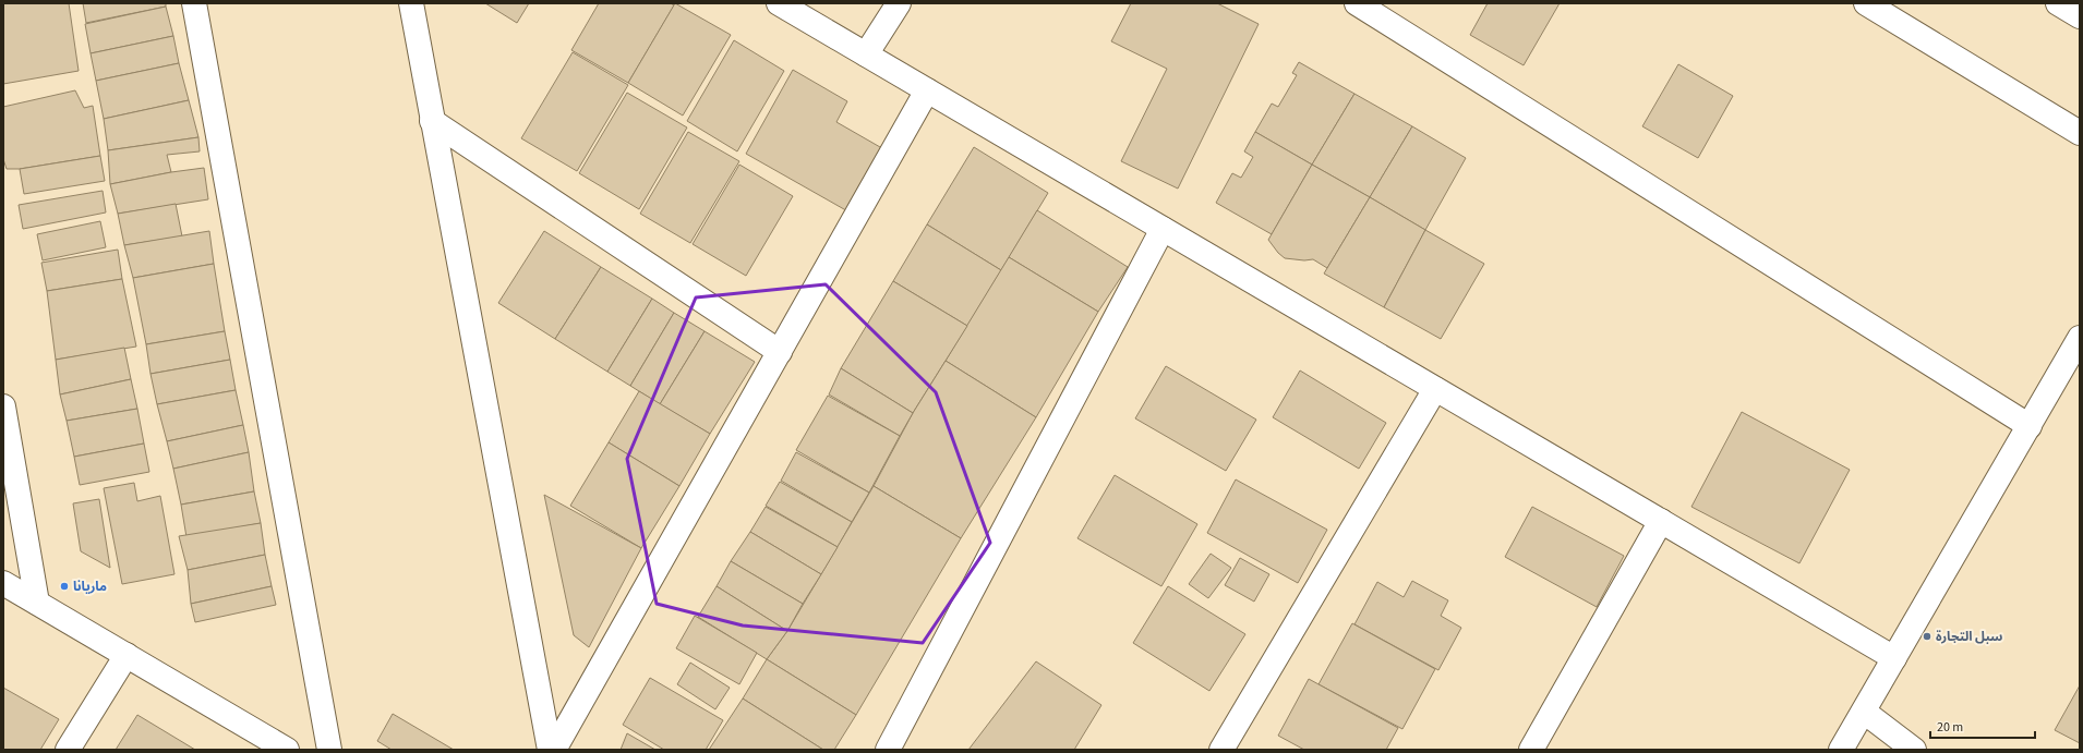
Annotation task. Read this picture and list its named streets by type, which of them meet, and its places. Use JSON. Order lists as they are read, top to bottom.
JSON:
{
  "places": ["ماريانا", "سبل التجارة"],
  "scale_bar": "20 m"
}
